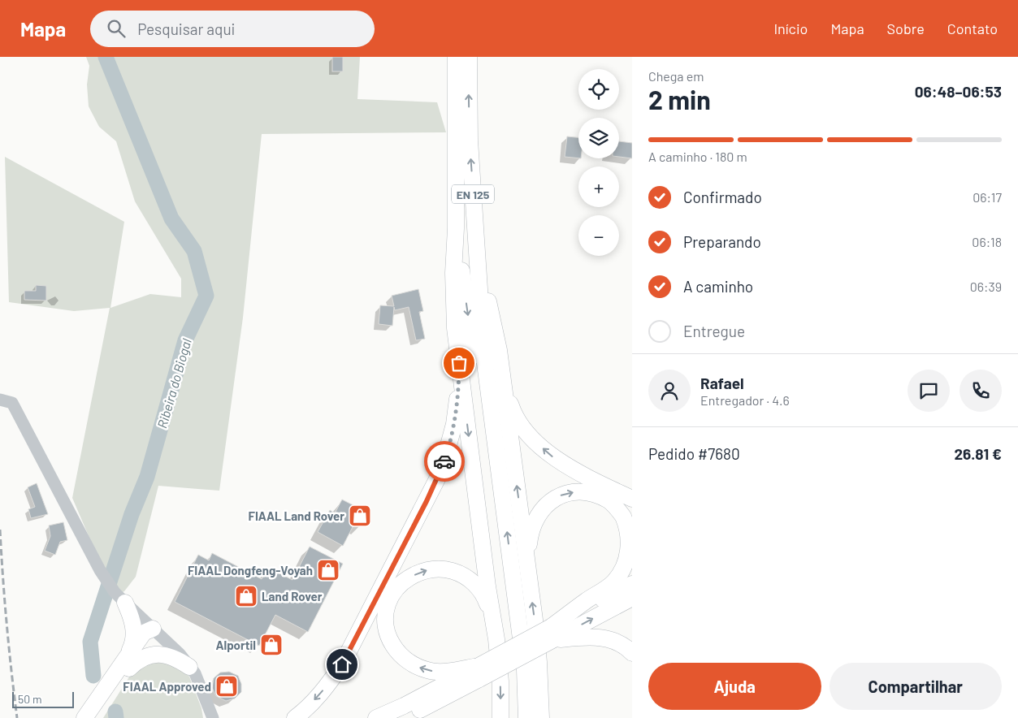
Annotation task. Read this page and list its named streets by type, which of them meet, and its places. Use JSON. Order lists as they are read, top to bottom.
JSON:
{
  "streets": {
    "main road": ["EN 125"]
  },
  "water": ["Ribeira do Biogal"],
  "places": {
    "shop": [
      "FIAAL Land Rover",
      "FIAAL Dongfeng-Voyah",
      "Land Rover",
      "Alportil",
      "FIAAL Approved"
    ]
  },
  "scale_bar": "50 m",
  "page": {
    "header": "Mapa",
    "search": "Pesquisar aqui",
    "nav": [
      "Início",
      "Mapa",
      "Sobre",
      "Contato"
    ],
    "heading": ["2 min", "Chega em", "06:48–06:53"],
    "panel": [
      "Rafael",
      "Entregador · 4.6",
      "Pedido #7680",
      "26.81 €"
    ],
    "map_buttons": ["+", "−"],
    "bar": "A caminho · 180 m",
    "list": [
      ["Confirmado", "06:17"],
      ["Preparando", "06:18"],
      ["A caminho", "06:39"],
      "Entregue"
    ],
    "buttons": ["Ajuda", "Compartilhar"],
    "scale": "50 m"
  }
}
